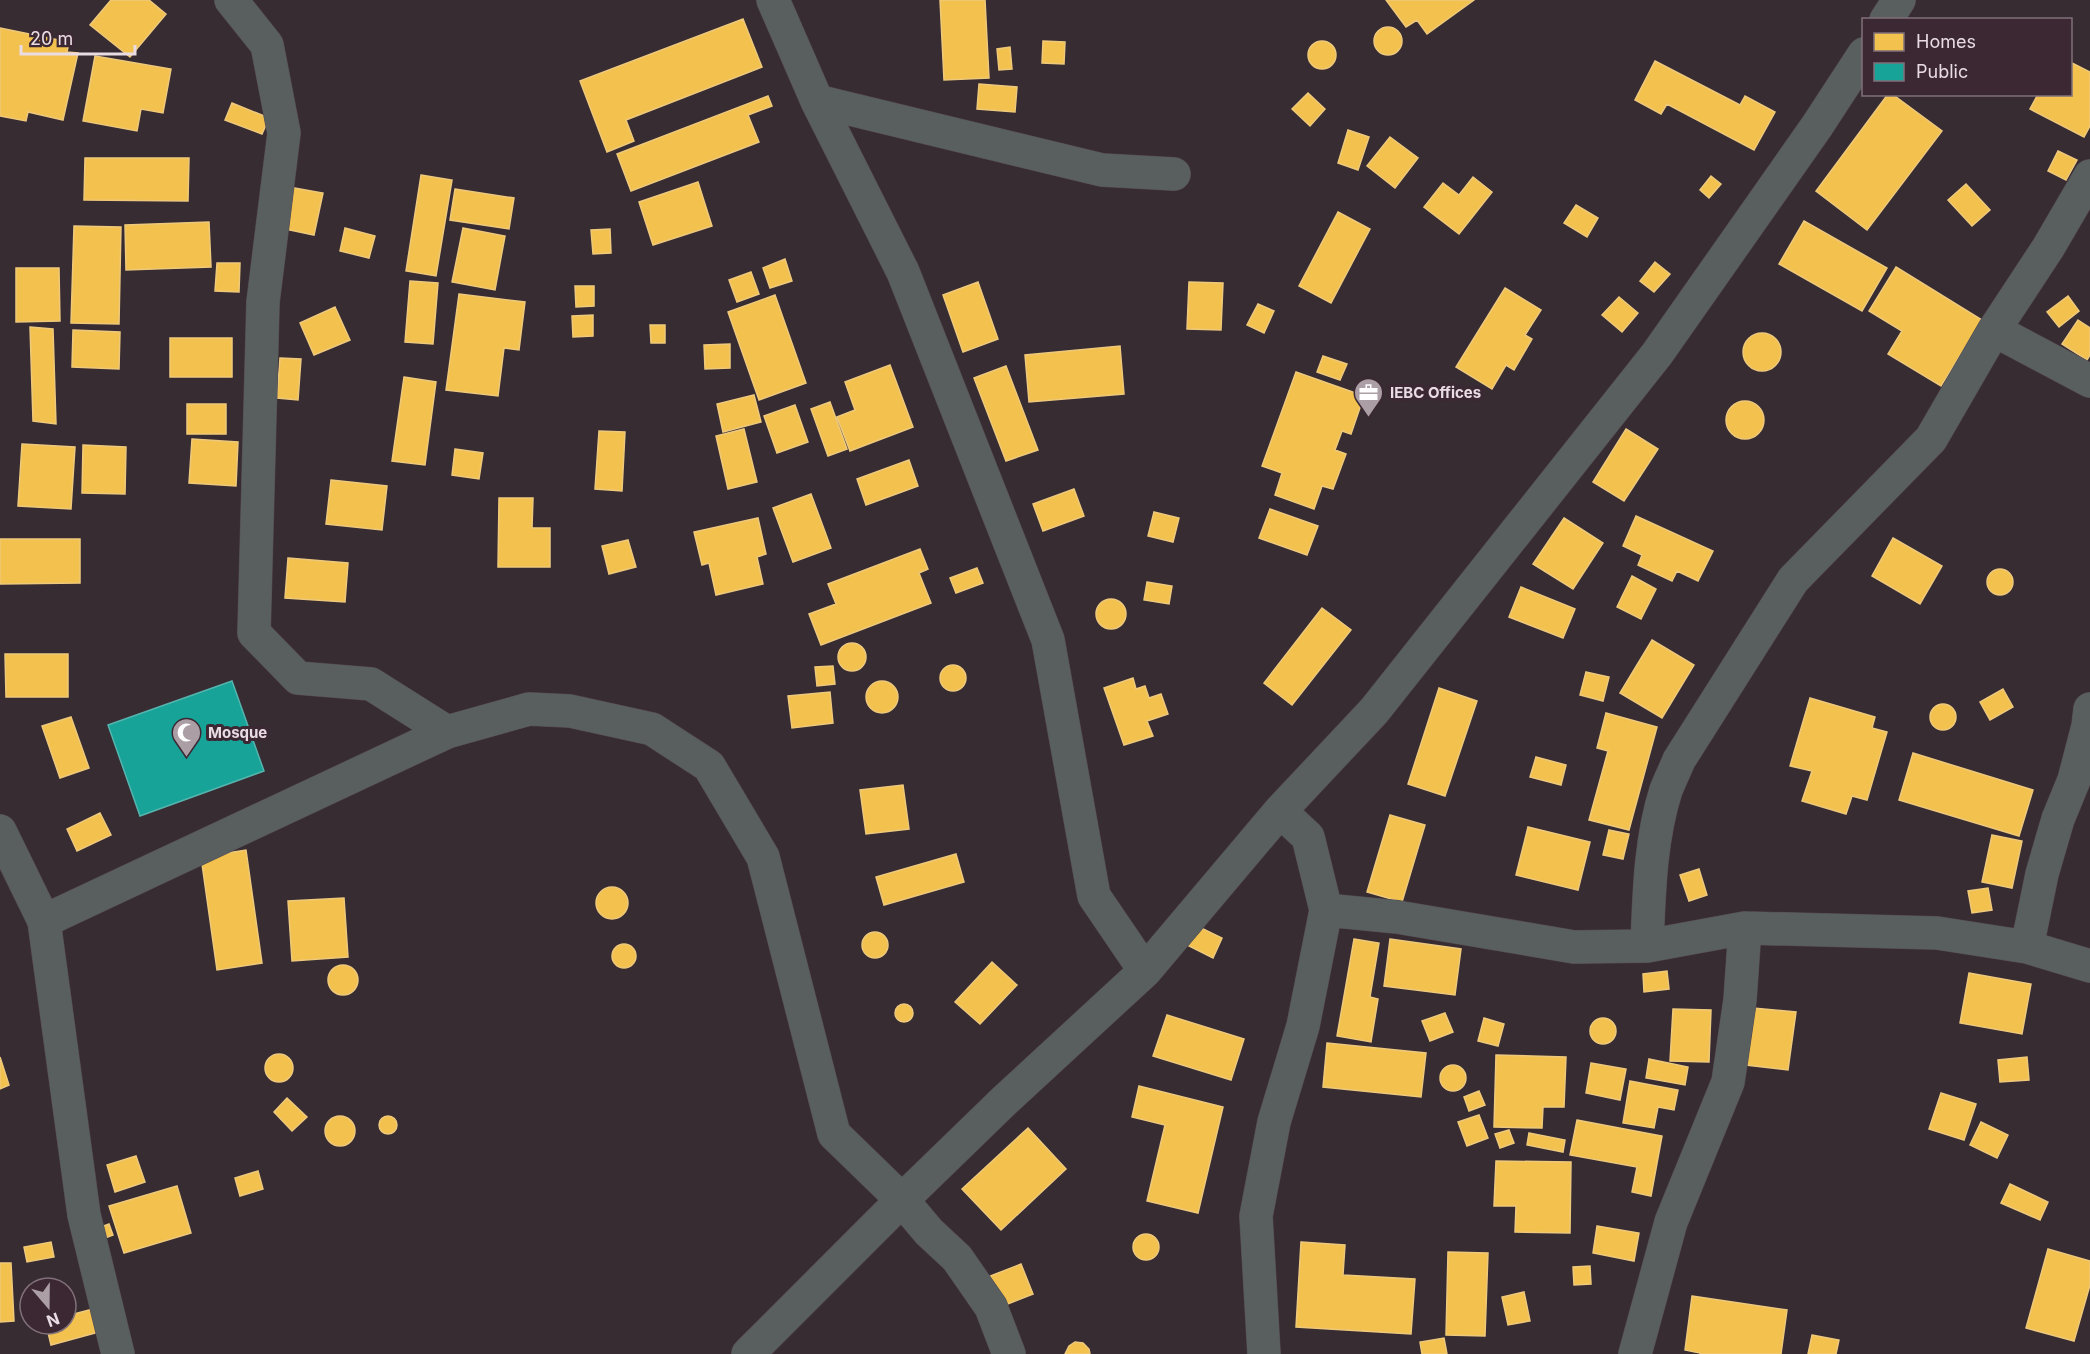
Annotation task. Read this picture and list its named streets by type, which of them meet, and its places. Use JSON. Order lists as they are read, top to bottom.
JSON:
{
  "places": {
    "office": ["IEBC Offices"],
    "mosque": ["Mosque"]
  },
  "legend": ["Homes", "Public"],
  "scale_bar": "20 m",
  "north": "bottom"
}
